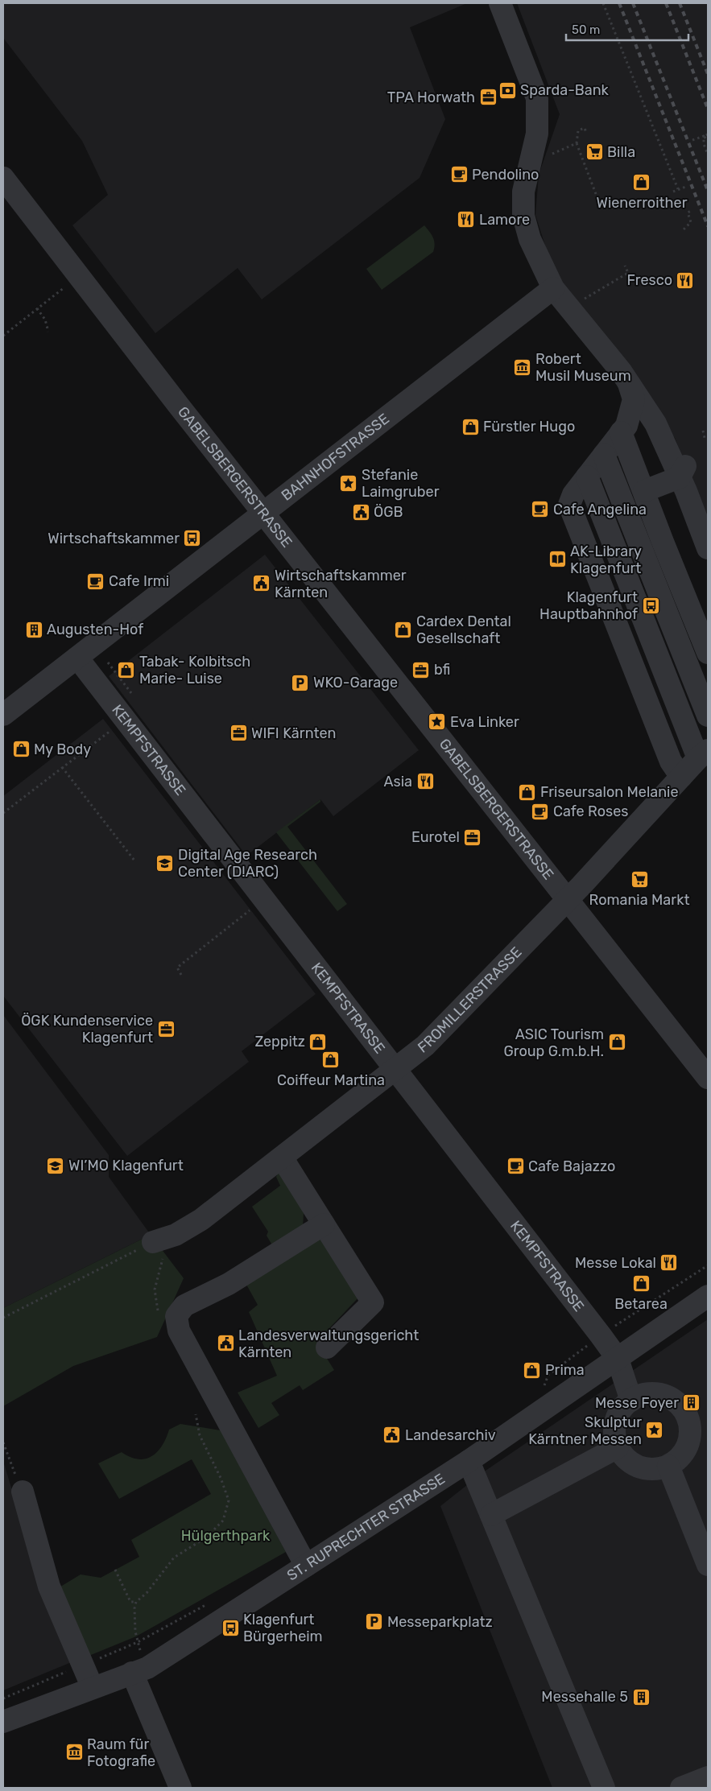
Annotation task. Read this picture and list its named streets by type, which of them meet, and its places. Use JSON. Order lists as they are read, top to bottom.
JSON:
{
  "streets": {
    "street": [
      "BAHNHOFSTRASSE",
      "GABELSBERGERSTRASSE",
      "KEMPFSTRASSE",
      "FROMILLERSTRASSE",
      "ST. RUPRECHTER STRASSE"
    ]
  },
  "crossings": [
    ["BAHNHOFSTRASSE", "GABELSBERGERSTRASSE"],
    ["BAHNHOFSTRASSE", "KEMPFSTRASSE"],
    ["GABELSBERGERSTRASSE", "FROMILLERSTRASSE"],
    ["KEMPFSTRASSE", "FROMILLERSTRASSE"],
    ["KEMPFSTRASSE", "ST. RUPRECHTER STRASSE"]
  ],
  "parks": ["Hülgerthpark"],
  "places": {
    "bank": ["Sparda-Bank"],
    "office": [
      "TPA Horwath",
      "bfi",
      "WIFI Kärnten",
      "Eurotel",
      "ÖGK Kundenservice Klagenfurt"
    ],
    "supermarket": ["Billa", "Romania Markt"],
    "cafe": [
      "Pendolino",
      "Cafe Angelina",
      "Cafe Irmi",
      "Cafe Roses",
      "Cafe Bajazzo"
    ],
    "shop": [
      "Wienerroither",
      "Fürstler Hugo",
      "Cardex Dental Gesellschaft",
      "Tabak- Kolbitsch Marie- Luise",
      "My Body",
      "Friseursalon Melanie",
      "Zeppitz",
      "ASIC Tourism Group G.m.b.H.",
      "Coiffeur Martina",
      "Betarea",
      "Prima"
    ],
    "restaurant": [
      "Lamore",
      "Fresco",
      "Asia",
      "Messe Lokal"
    ],
    "museum": ["Robert Musil Museum", "Raum für Fotografie"],
    "place": ["Stefanie Laimgruber", "Eva Linker", "Skulptur Kärntner Messen"],
    "public building": [
      "ÖGB",
      "Wirtschaftskammer Kärnten",
      "Landesverwaltungsgericht Kärnten",
      "Landesarchiv"
    ],
    "bus stop": ["Wirtschaftskammer", "Klagenfurt Hauptbahnhof", "Klagenfurt Bürgerheim"],
    "library": ["AK-Library Klagenfurt"],
    "building": ["Augusten-Hof", "Messe Foyer", "Messehalle 5"],
    "parking": ["WKO-Garage", "Messeparkplatz"],
    "school or university": ["Digital Age Research Center (D!ARC)", "WI’MO Klagenfurt"]
  },
  "scale_bar": "50 m"
}
